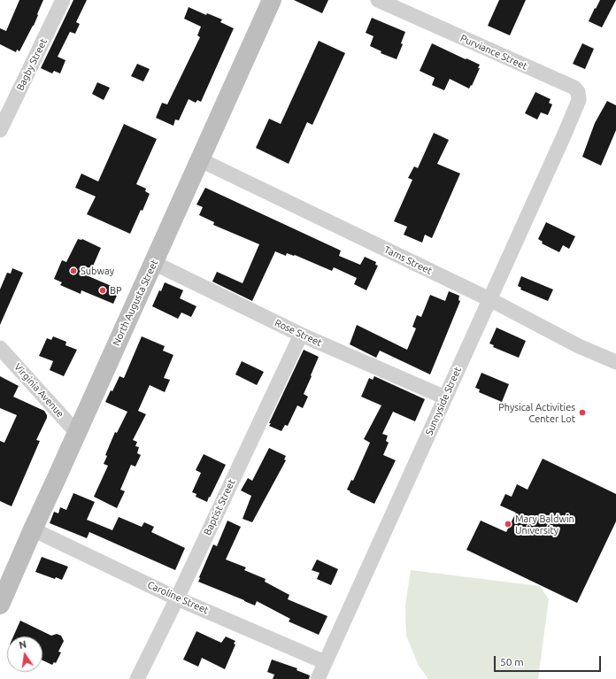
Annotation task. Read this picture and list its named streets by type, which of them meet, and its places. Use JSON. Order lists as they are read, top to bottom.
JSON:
{
  "streets": {
    "main road": ["North Augusta Street"],
    "street": [
      "Purviance Street",
      "Bagby Street",
      "Tams Street",
      "Rose Street",
      "Virginia Avenue",
      "Sunnyside Street",
      "Baptist Street",
      "Caroline Street"
    ]
  },
  "crossings": [
    ["Purviance Street", "Sunnyside Street"],
    ["Tams Street", "North Augusta Street"],
    ["Tams Street", "Sunnyside Street"],
    ["North Augusta Street", "Rose Street"],
    ["North Augusta Street", "Virginia Avenue"],
    ["North Augusta Street", "Caroline Street"],
    ["Rose Street", "Sunnyside Street"],
    ["Rose Street", "Baptist Street"],
    ["Sunnyside Street", "Caroline Street"],
    ["Baptist Street", "Caroline Street"]
  ],
  "places": [
    "Subway",
    "BP",
    "Physical Activities Center Lot",
    "Mary Baldwin University"
  ],
  "scale_bar": "50 m",
  "north": "top"
}
